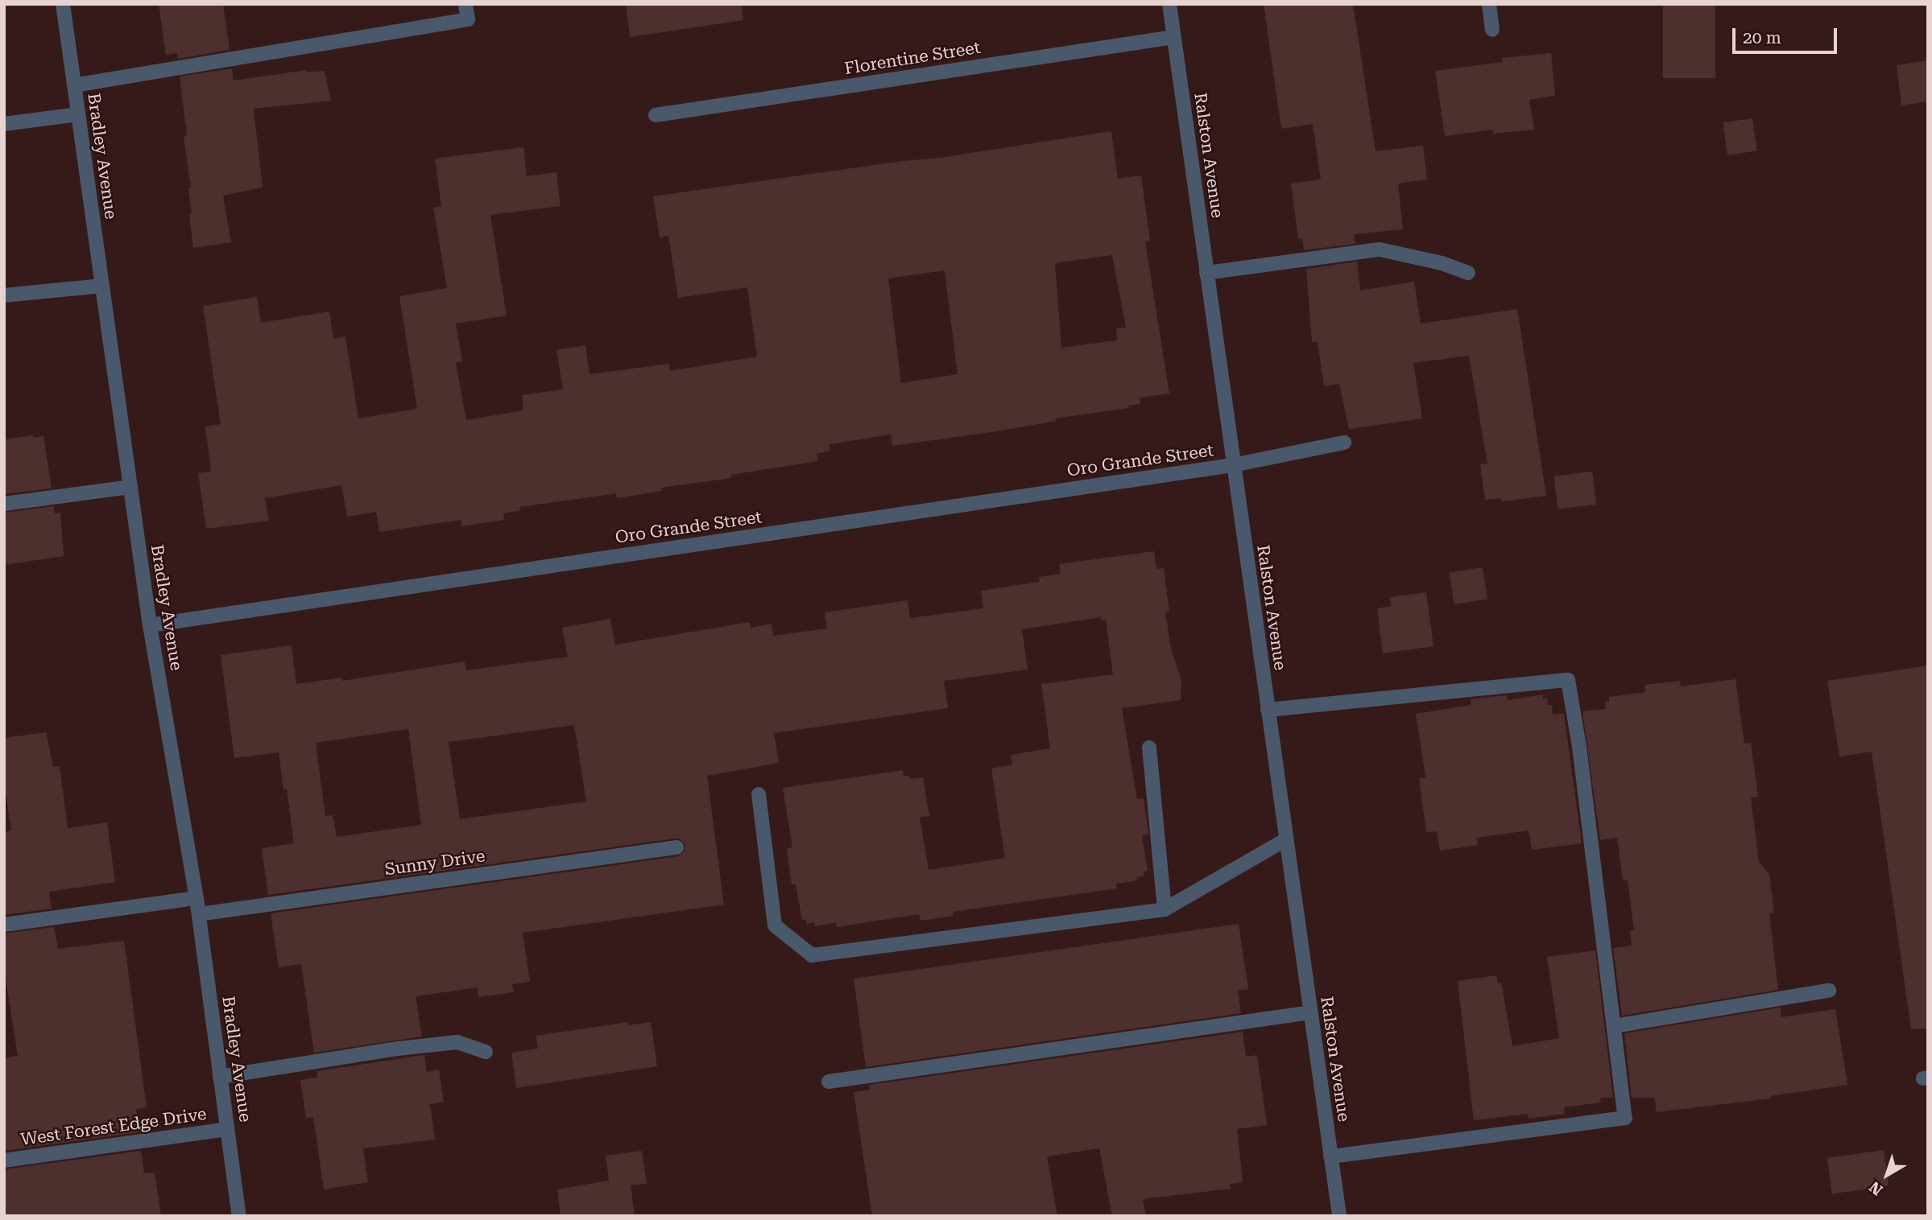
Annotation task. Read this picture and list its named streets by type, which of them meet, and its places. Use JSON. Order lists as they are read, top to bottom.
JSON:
{
  "streets": {
    "street": [
      "Florentine Street",
      "Ralston Avenue",
      "Bradley Avenue",
      "Oro Grande Street",
      "Sunny Drive",
      "West Forest Edge Drive"
    ]
  },
  "crossings": [
    ["Florentine Street", "Ralston Avenue"],
    ["Ralston Avenue", "Oro Grande Street"],
    ["Bradley Avenue", "Oro Grande Street"],
    ["Bradley Avenue", "Sunny Drive"],
    ["Bradley Avenue", "West Forest Edge Drive"]
  ],
  "scale_bar": "20 m",
  "north": "bottom left"
}
